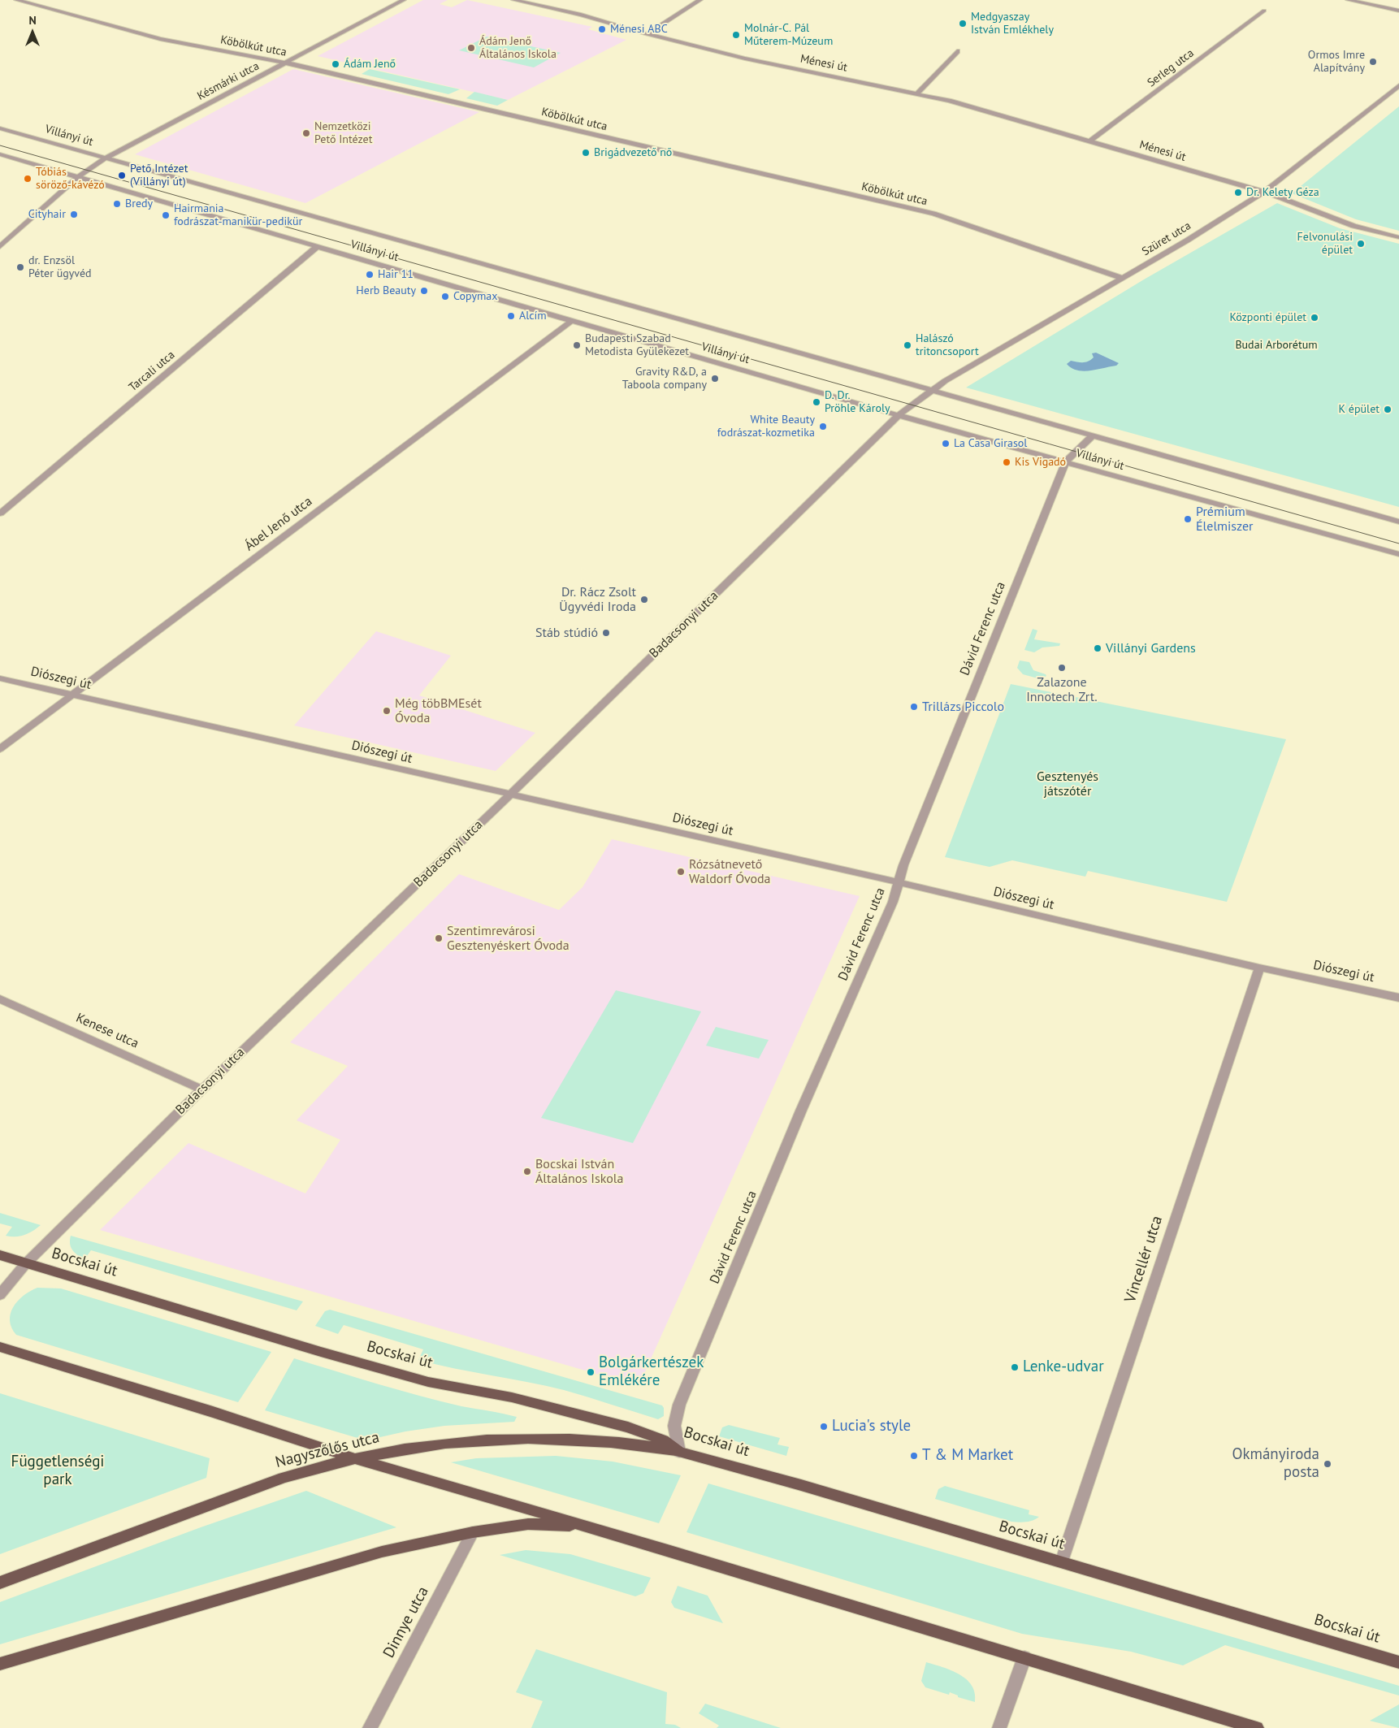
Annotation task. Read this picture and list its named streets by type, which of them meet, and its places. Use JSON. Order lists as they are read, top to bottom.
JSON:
{
  "streets": {
    "main road": ["Bocskai út", "Nagyszőlős utca"],
    "street": [
      "Köbölkút utca",
      "Ménesi út",
      "Serleg utca",
      "Késmárki utca",
      "Villányi út",
      "Szüret utca",
      "Tarcali utca",
      "Ábel Jenő utca",
      "Badacsonyi utca",
      "Dávid Ferenc utca",
      "Diószegi út",
      "Kenese utca",
      "Vincellér utca",
      "Dinnye utca"
    ]
  },
  "crossings": [
    ["Köbölkút utca", "Késmárki utca"],
    ["Köbölkút utca", "Szüret utca"],
    ["Ménesi út", "Serleg utca"],
    ["Ménesi út", "Szüret utca"],
    ["Késmárki utca", "Villányi út"],
    ["Villányi út", "Szüret utca"],
    ["Villányi út", "Tarcali utca"],
    ["Villányi út", "Ábel Jenő utca"],
    ["Villányi út", "Badacsonyi utca"],
    ["Villányi út", "Dávid Ferenc utca"],
    ["Szüret utca", "Badacsonyi utca"],
    ["Ábel Jenő utca", "Diószegi út"],
    ["Badacsonyi utca", "Diószegi út"],
    ["Badacsonyi utca", "Kenese utca"],
    ["Badacsonyi utca", "Bocskai út"],
    ["Dávid Ferenc utca", "Diószegi út"],
    ["Dávid Ferenc utca", "Bocskai út"],
    ["Dávid Ferenc utca", "Nagyszőlős utca"],
    ["Diószegi út", "Vincellér utca"],
    ["Vincellér utca", "Bocskai út"],
    ["Bocskai út", "Nagyszőlős utca"]
  ],
  "parks": ["Budai Arborétum", "Gesztenyés játszótér", "Függetlenségi park"],
  "places": [
    "Medgyaszay István Emlékhely",
    "Ménesi ABC",
    "Molnár-C. Pál Műterem-Múzeum",
    "Ádám Jenő Általános Iskola",
    "Ormos Imre Alapítvány",
    "Ádám Jenő",
    "Nemzetközi Pető Intézet",
    "Brigádvezető nő",
    "Pető Intézet (Villányi út)",
    "Tóbiás söröző-kávézó",
    "Dr. Kelety Géza",
    "Bredy",
    "Cityhair",
    "Hairmania fodrászat-manikür-pedikür",
    "Felvonulási épület",
    "dr. Enzsöl Péter ügyvéd",
    "Hair 11",
    "Herb Beauty",
    "Copymax",
    "Alcím",
    "Központi épület",
    "Budapesti Szabad Metodista Gyülekezet",
    "Halászó tritoncsoport",
    "Gravity R&D, a Taboola company",
    "D. Dr. Pröhle Károly",
    "K épület",
    "White Beauty fodrászat-kozmetika",
    "La Casa Girasol",
    "Kis Vigadó",
    "Prémium Élelmiszer",
    "Dr. Rácz Zsolt Ügyvédi Iroda",
    "Stáb stúdió",
    "Villányi Gardens",
    "Zalazone Innotech Zrt.",
    "Trillázs Piccolo",
    "Még töbBMEsét Óvoda",
    "Rózsátnevető Waldorf Óvoda",
    "Szentimrevárosi Gesztenyéskert Óvoda",
    "Bocskai István Általános Iskola",
    "Lenke-udvar",
    "Bolgárkertészek Emlékére",
    "Lucia's style",
    "T & M Market",
    "Okmányiroda posta"
  ],
  "north": "top"
}
